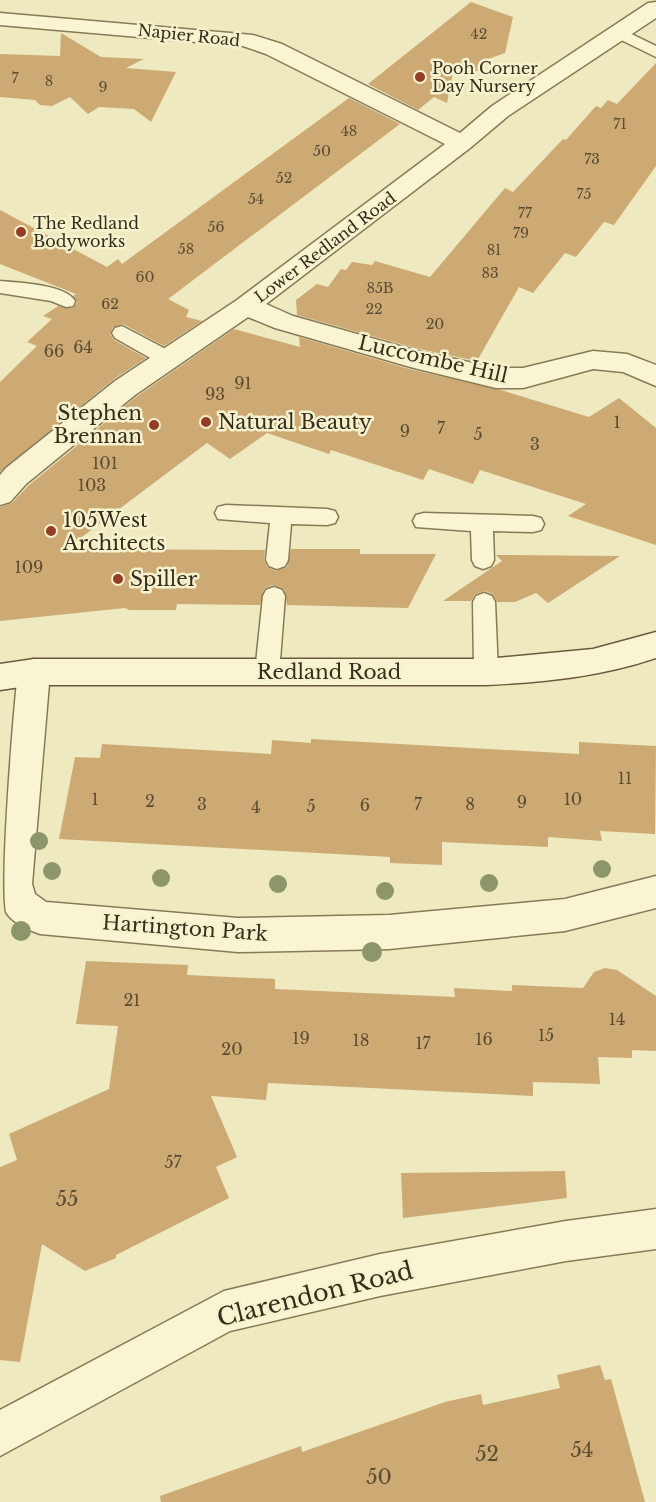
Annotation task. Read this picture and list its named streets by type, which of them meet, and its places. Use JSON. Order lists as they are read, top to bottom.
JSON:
{
  "streets": {
    "street": [
      "Napier Road",
      "Lower Redland Road",
      "Luccombe Hill",
      "Redland Road",
      "Hartington Park",
      "Clarendon Road"
    ]
  },
  "crossings": [
    ["Napier Road", "Lower Redland Road"],
    ["Lower Redland Road", "Luccombe Hill"],
    ["Redland Road", "Hartington Park"]
  ],
  "places": [
    "Pooh Corner Day Nursery",
    "The Redland Bodyworks",
    "Natural Beauty",
    "Stephen Brennan",
    "105West Architects",
    "Spiller"
  ],
  "house_numbers": [
    "42",
    "7",
    "8",
    "9",
    "71",
    "48",
    "50",
    "73",
    "52",
    "75",
    "54",
    "77",
    "56",
    "79",
    "58",
    "81",
    "83",
    "60",
    "85B",
    "62",
    "22",
    "20",
    "64",
    "66",
    "91",
    "93",
    "1",
    "7",
    "9",
    "5",
    "3",
    "101",
    "103",
    "109",
    "11",
    "1",
    "10",
    "2",
    "9",
    "3",
    "7",
    "8",
    "6",
    "5",
    "4",
    "21",
    "14",
    "15",
    "19",
    "16",
    "18",
    "17",
    "20",
    "57",
    "55",
    "54",
    "52",
    "50"
  ]
}
